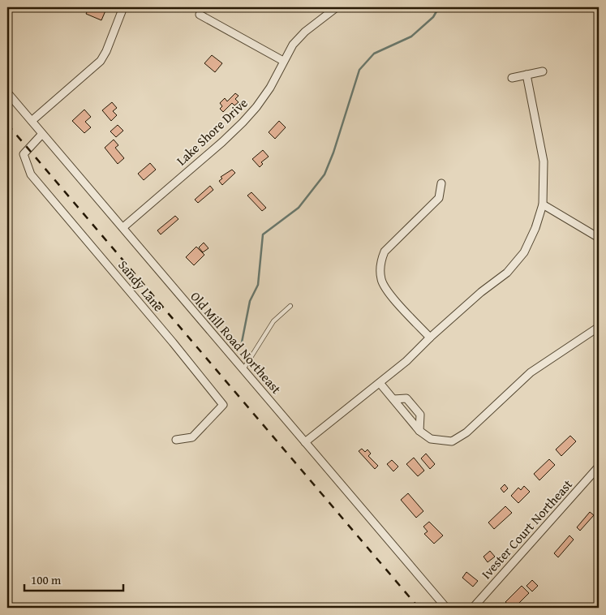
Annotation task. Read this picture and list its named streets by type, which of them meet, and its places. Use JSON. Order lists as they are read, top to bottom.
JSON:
{
  "streets": {
    "street": [
      "Lake Shore Drive",
      "Sandy Lane",
      "Old Mill Road Northeast",
      "Ivester Court Northeast"
    ]
  },
  "crossings": [
    ["Lake Shore Drive", "Old Mill Road Northeast"],
    ["Sandy Lane", "Old Mill Road Northeast"]
  ],
  "scale_bar": "100 m"
}
